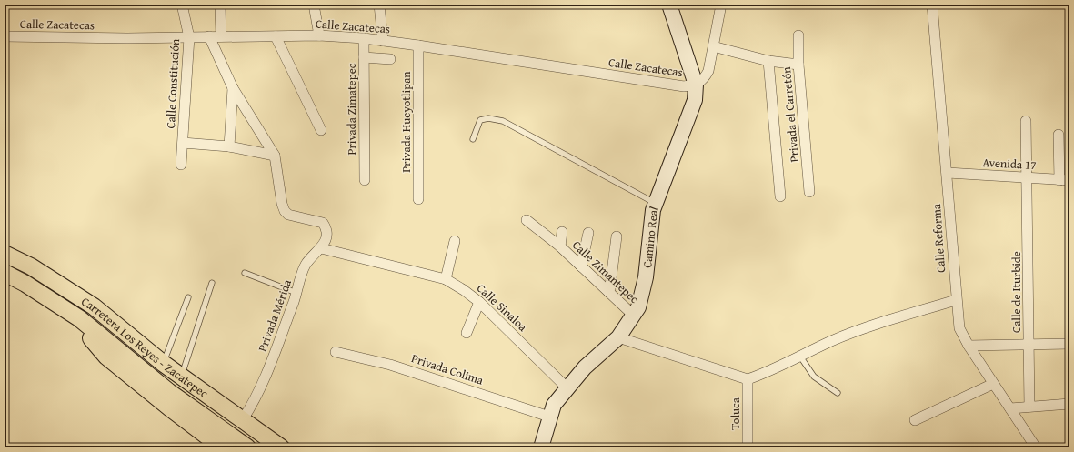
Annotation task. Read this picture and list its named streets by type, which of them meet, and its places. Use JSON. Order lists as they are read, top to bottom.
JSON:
{
  "streets": {
    "main road": ["Camino Real", "Carretera Los Reyes - Zacatepec"],
    "street": [
      "Calle Zacatecas",
      "Calle Constitución",
      "Privada Zimatepec",
      "Privada el Carretón",
      "Privada Hueyotlipan",
      "Avenida 17",
      "Calle Reforma",
      "Calle Zimantepec",
      "Calle de Iturbide",
      "Calle Sinaloa",
      "Privada Mérida",
      "Privada Colima",
      "Toluca"
    ]
  },
  "crossings": [
    ["Calle Zacatecas", "Calle Constitución"],
    ["Calle Zacatecas", "Privada Zimatepec"],
    ["Calle Zacatecas", "Privada Hueyotlipan"],
    ["Calle Zacatecas", "Camino Real"],
    ["Avenida 17", "Calle Reforma"],
    ["Avenida 17", "Calle de Iturbide"],
    ["Camino Real", "Calle Zimantepec"],
    ["Camino Real", "Calle Sinaloa"],
    ["Camino Real", "Privada Colima"],
    ["Calle Sinaloa", "Privada Mérida"],
    ["Privada Mérida", "Carretera Los Reyes - Zacatepec"]
  ]
}
